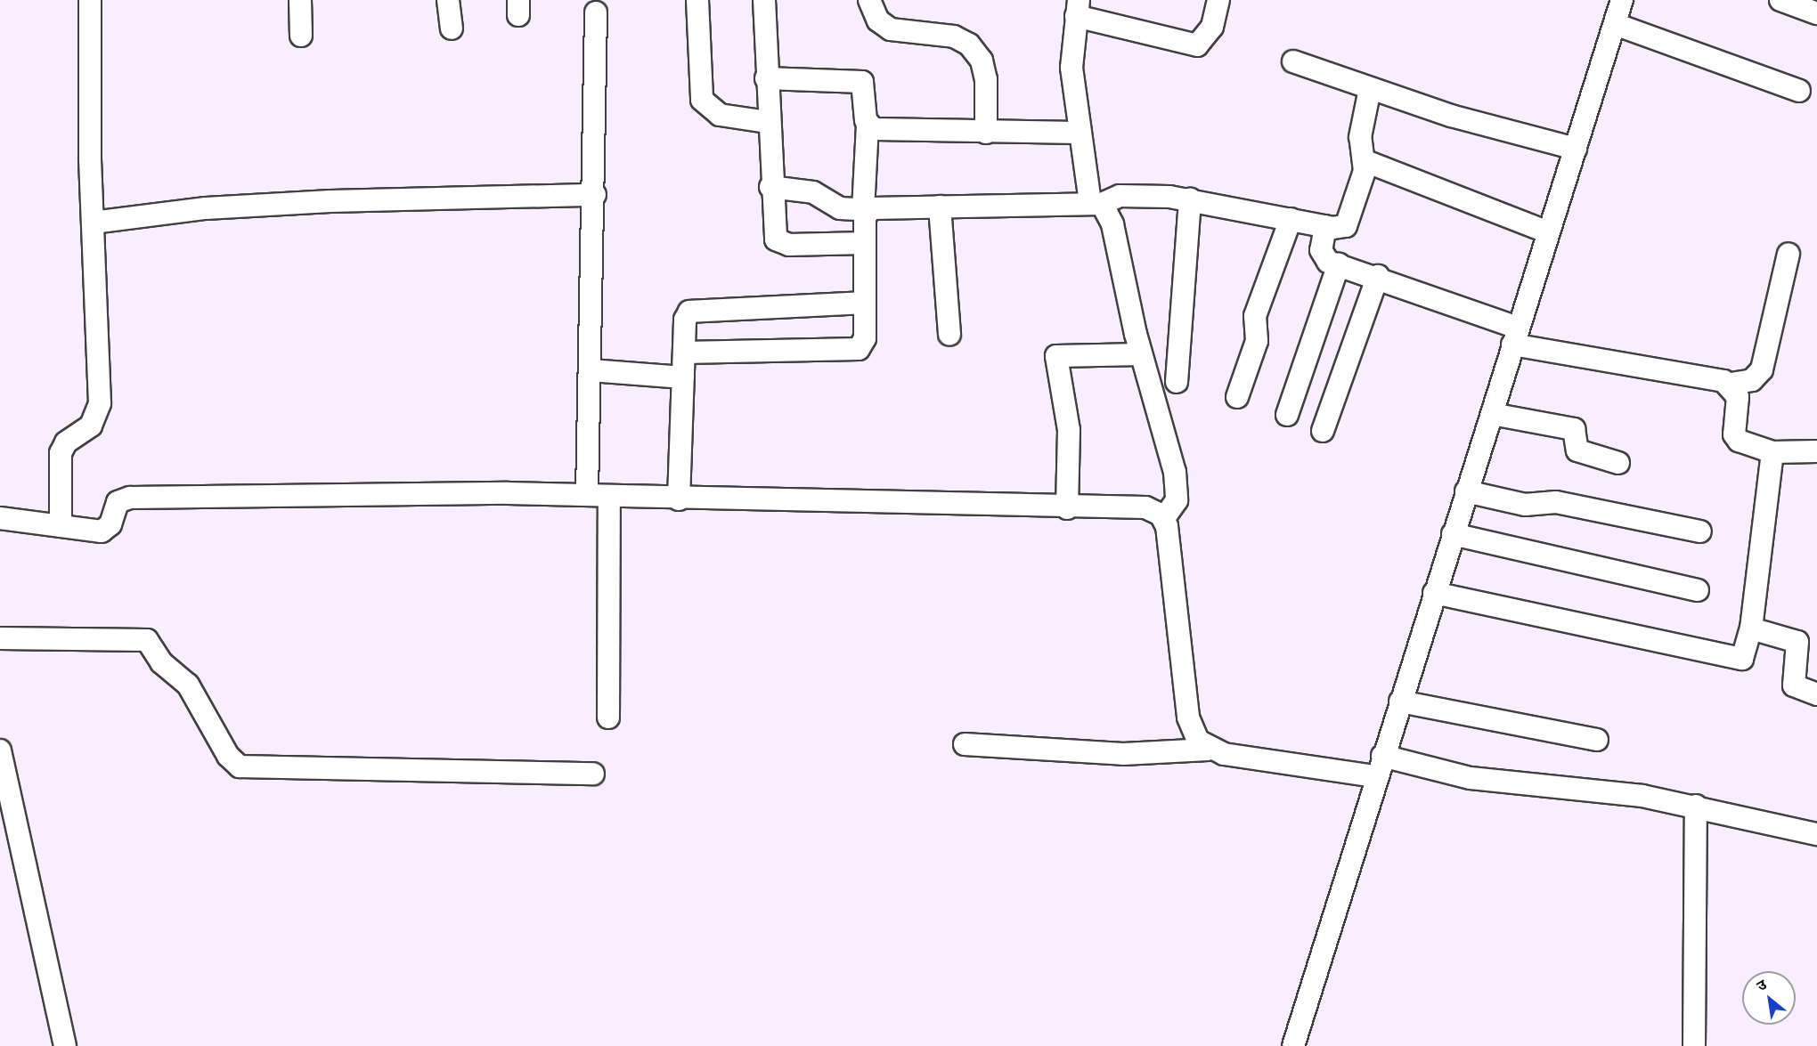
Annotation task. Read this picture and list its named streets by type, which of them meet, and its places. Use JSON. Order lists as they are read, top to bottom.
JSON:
{
  "north": "top left"
}
